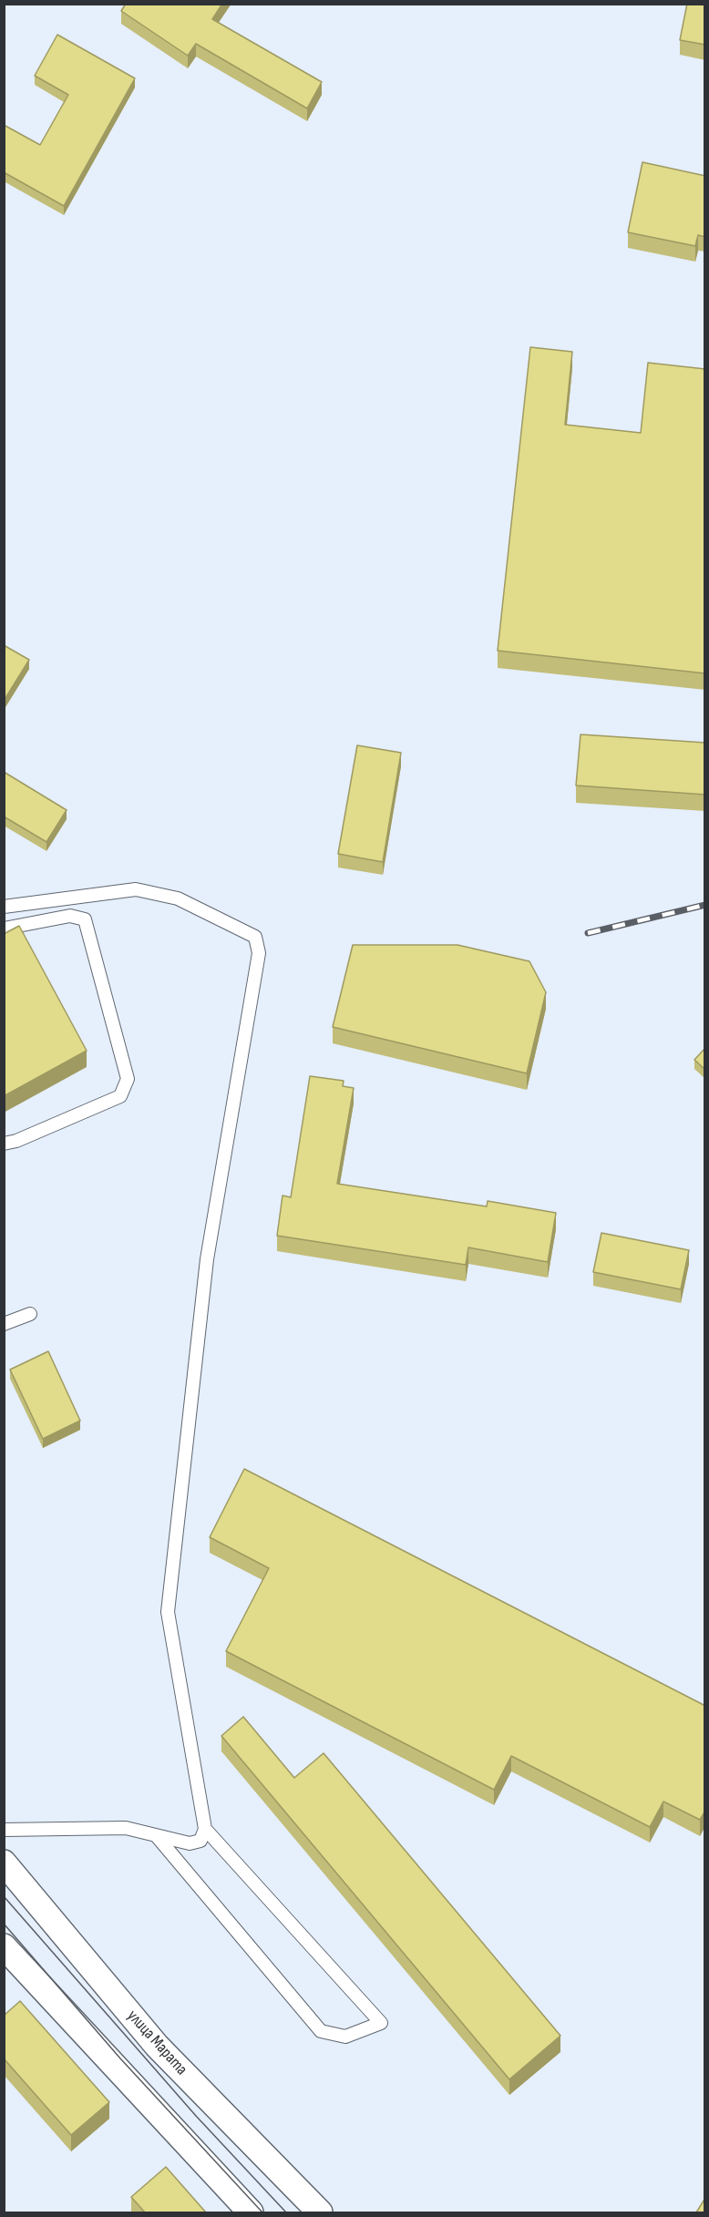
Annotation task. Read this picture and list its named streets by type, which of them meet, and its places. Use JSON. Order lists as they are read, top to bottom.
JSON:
{
  "streets": {
    "street": ["улица Марата"]
  }
}
